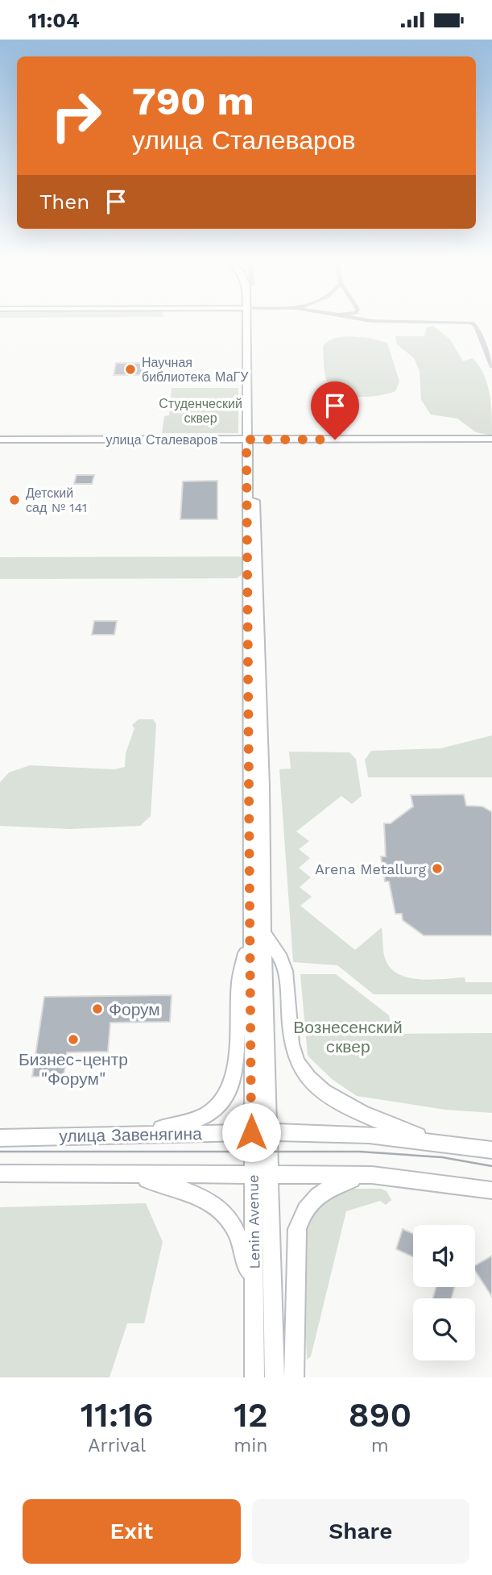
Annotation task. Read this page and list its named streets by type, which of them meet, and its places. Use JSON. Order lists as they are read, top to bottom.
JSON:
{
  "streets": {
    "main road": ["улица Сталеваров", "улица Завенягина", "Lenin Avenue"]
  },
  "crossings": [
    ["улица Сталеваров", "Lenin Avenue"],
    ["улица Завенягина", "Lenin Avenue"]
  ],
  "parks": ["Студенческий сквер", "Вознесенский cквер"],
  "places": [
    "Научная библиотека МаГУ",
    "Детский сад № 141",
    "Arena Metallurg",
    "Форум",
    "Бизнес-центр \"Форум\""
  ],
  "page": {
    "status": "11:04",
    "turn": ["790 m", "улица Сталеваров"],
    "then": "Then",
    "eta": [
      "11:16",
      "Arrival",
      "12",
      "min",
      "890",
      "m"
    ],
    "buttons": ["Exit", "Share"]
  }
}
